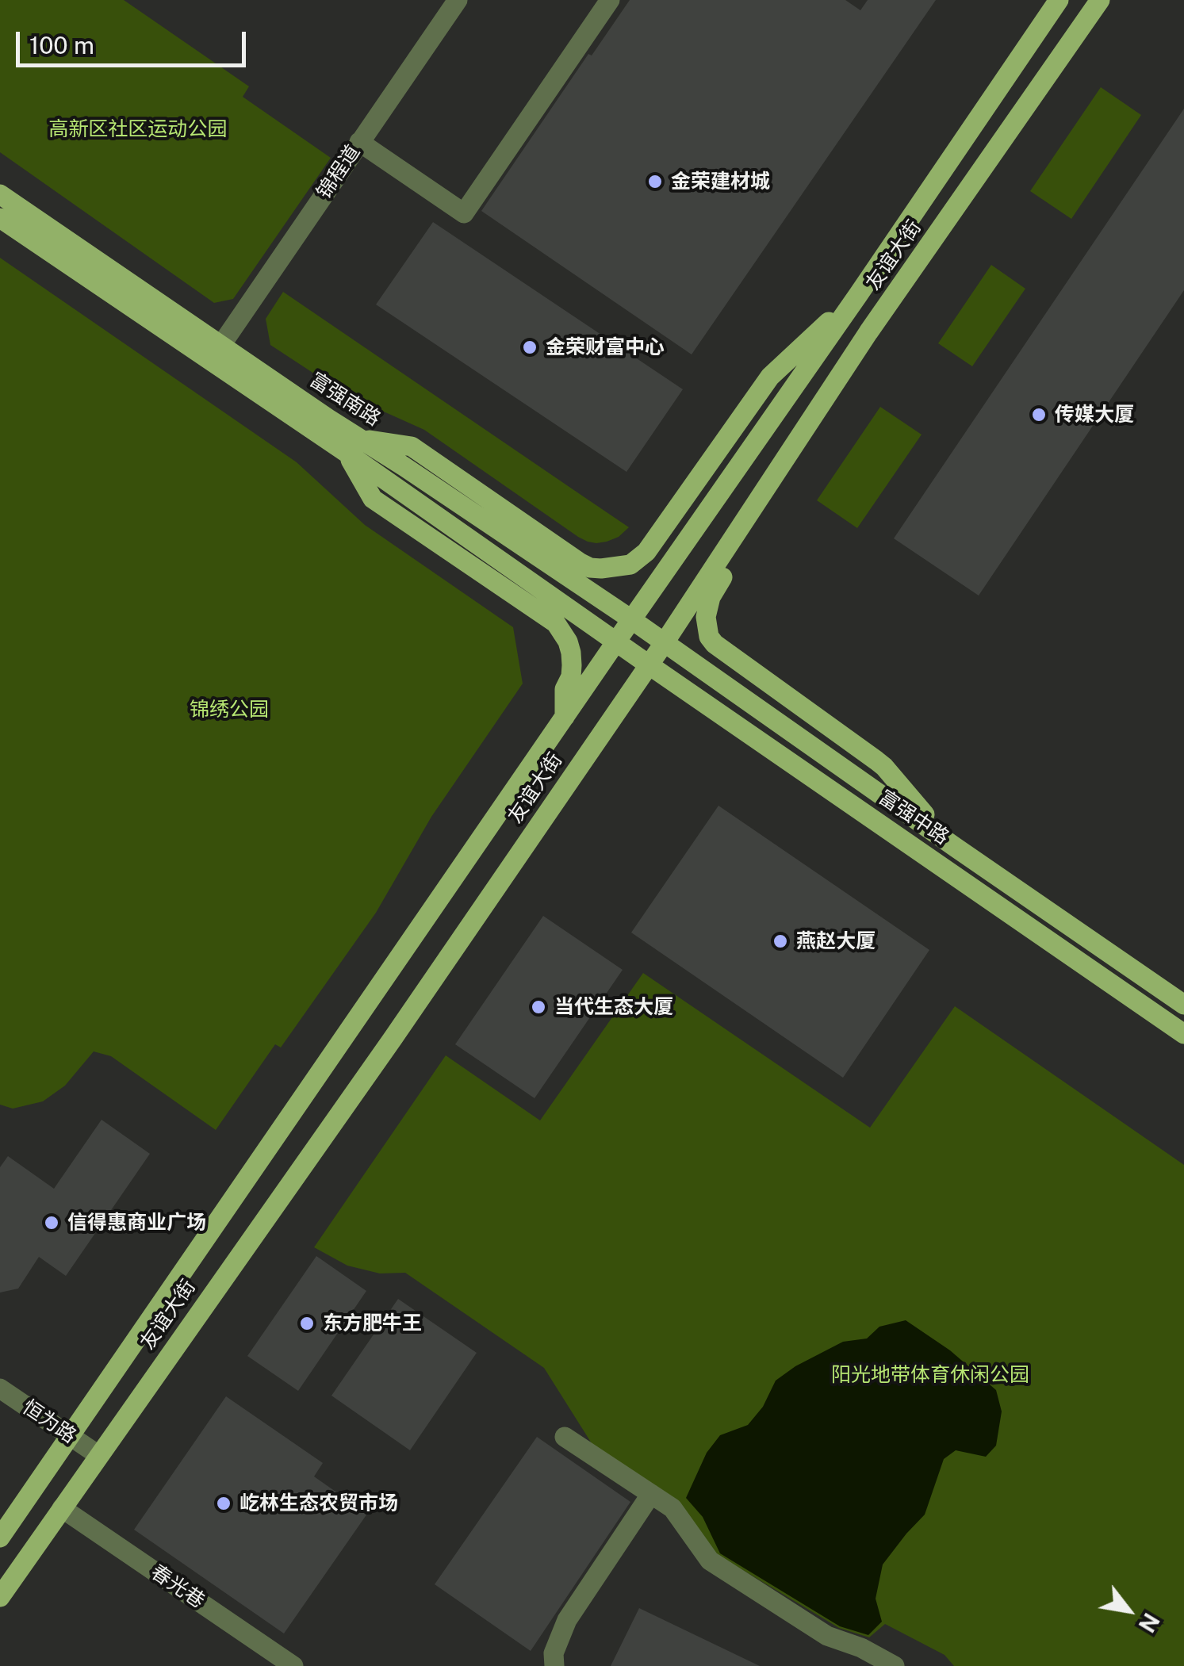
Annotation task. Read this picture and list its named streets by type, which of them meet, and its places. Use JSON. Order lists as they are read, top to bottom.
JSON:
{
  "streets": {
    "main road": ["友谊大街", "富强南路", "富强中路"],
    "street": ["锦程道", "恒为路", "春光巷"]
  },
  "crossings": [
    ["锦程道", "富强南路"],
    ["友谊大街", "富强南路"],
    ["友谊大街", "富强中路"],
    ["友谊大街", "恒为路"],
    ["友谊大街", "春光巷"],
    ["富强南路", "富强中路"]
  ],
  "parks": ["高新区社区运动公园", "锦绣公园", "阳光地带体育休闲公园"],
  "places": [
    "金荣建材城",
    "金荣财富中心",
    "传媒大厦",
    "燕赵大厦",
    "当代生态大厦",
    "信得惠商业广场",
    "东方肥牛王",
    "屹林生态农贸市场"
  ],
  "scale_bar": "100 m",
  "north": "bottom right"
}
